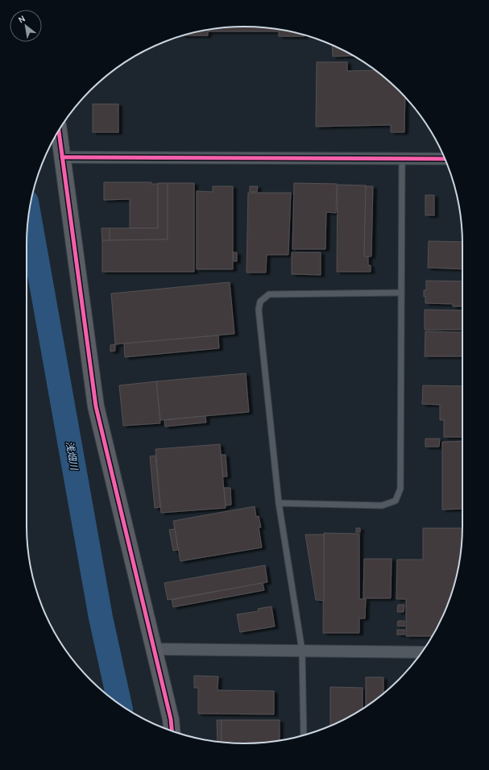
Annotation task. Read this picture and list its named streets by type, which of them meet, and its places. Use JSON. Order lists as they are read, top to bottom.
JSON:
{
  "water": ["浅畑川"],
  "north": "top left"
}
